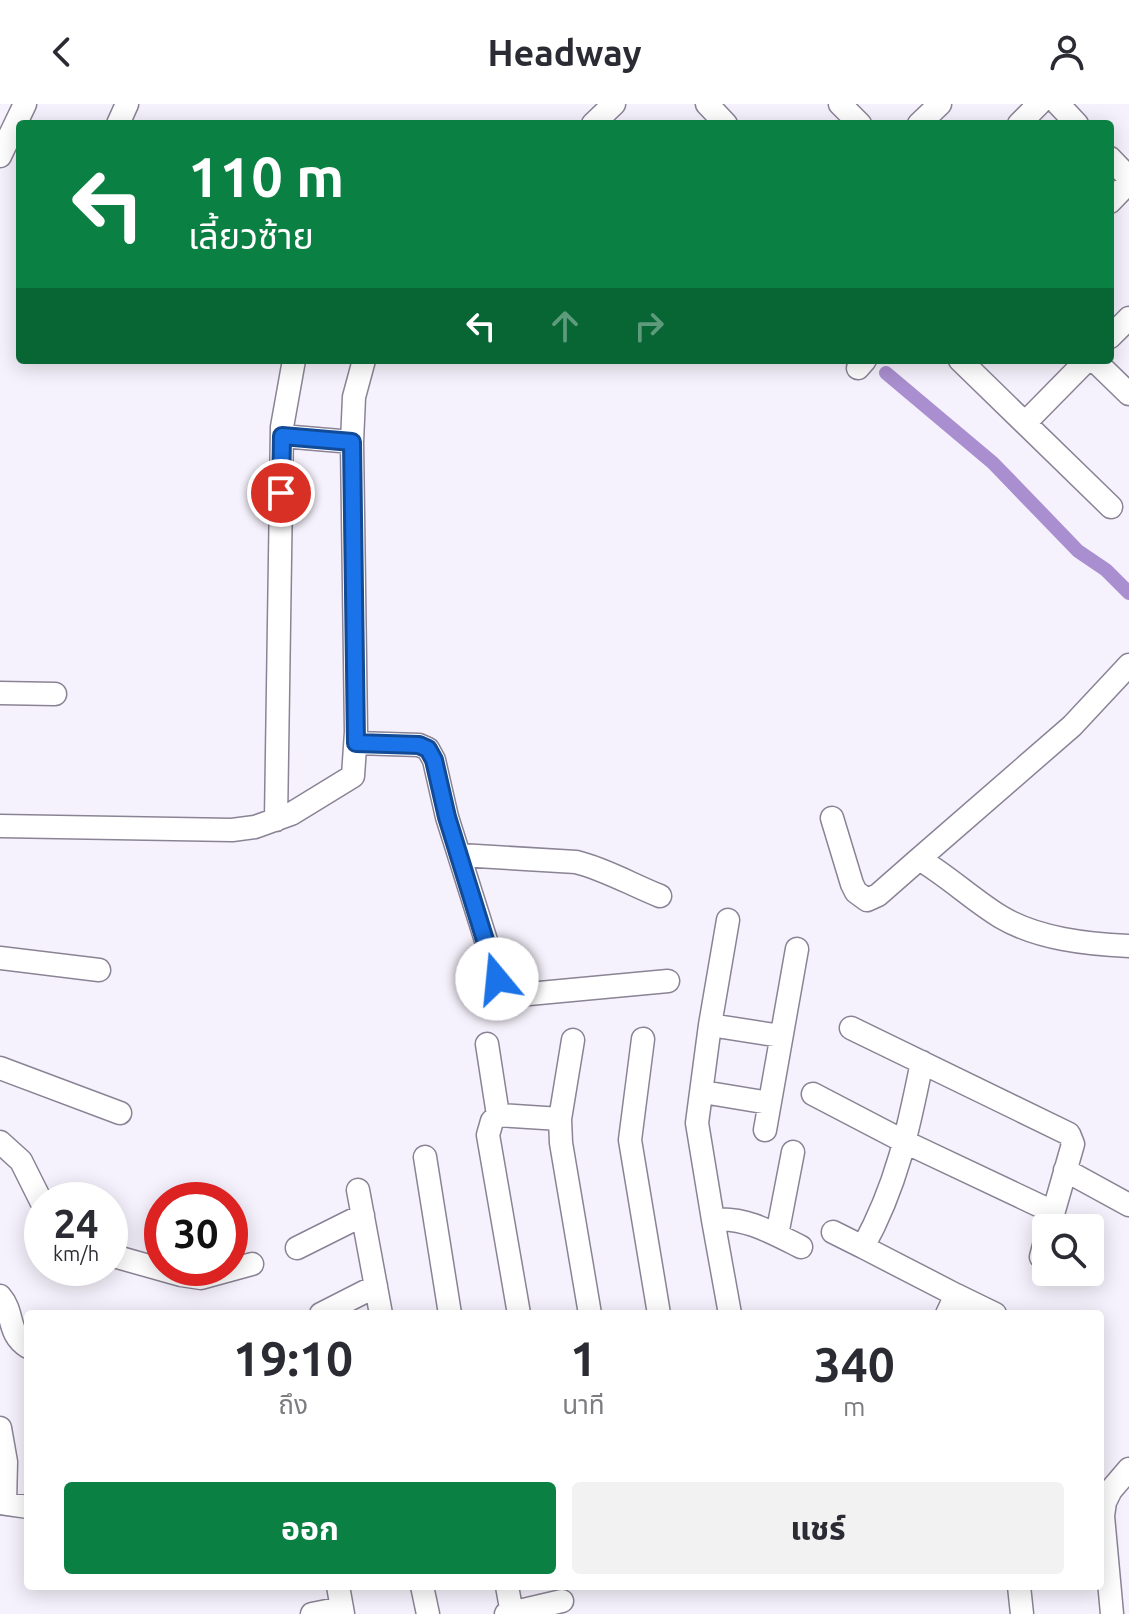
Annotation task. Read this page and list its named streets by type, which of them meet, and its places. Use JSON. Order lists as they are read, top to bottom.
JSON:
{
  "page": {
    "header": "Headway",
    "turn": ["110 m", "เลี้ยวซ้าย"],
    "speed": "24 km/h",
    "limit": "30",
    "eta": [
      "19:10",
      "ถึง",
      "1",
      "นาที",
      "340",
      "m"
    ],
    "buttons": ["ออก", "แชร์"]
  }
}
